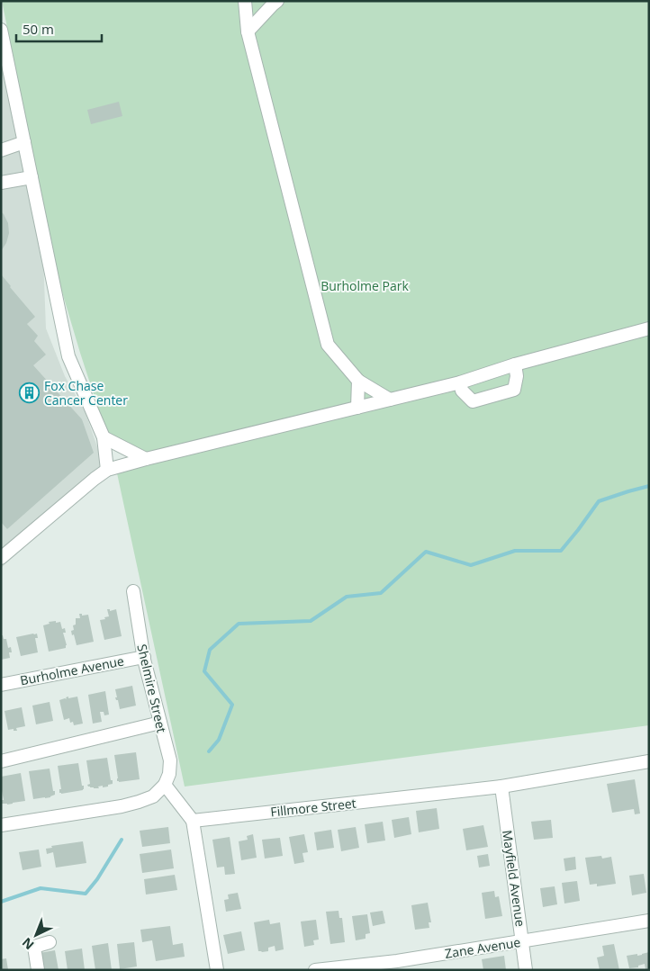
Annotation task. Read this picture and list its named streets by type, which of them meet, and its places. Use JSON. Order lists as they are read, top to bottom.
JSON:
{
  "streets": {
    "street": [
      "Burholme Avenue",
      "Shelmire Street",
      "Fillmore Street",
      "Mayfield Avenue",
      "Zane Avenue"
    ]
  },
  "crossings": [
    ["Burholme Avenue", "Shelmire Street"],
    ["Fillmore Street", "Mayfield Avenue"],
    ["Mayfield Avenue", "Zane Avenue"]
  ],
  "parks": ["Burholme Park"],
  "places": {
    "building": ["Fox Chase Cancer Center"]
  },
  "scale_bar": "50 m",
  "north": "bottom left"
}
